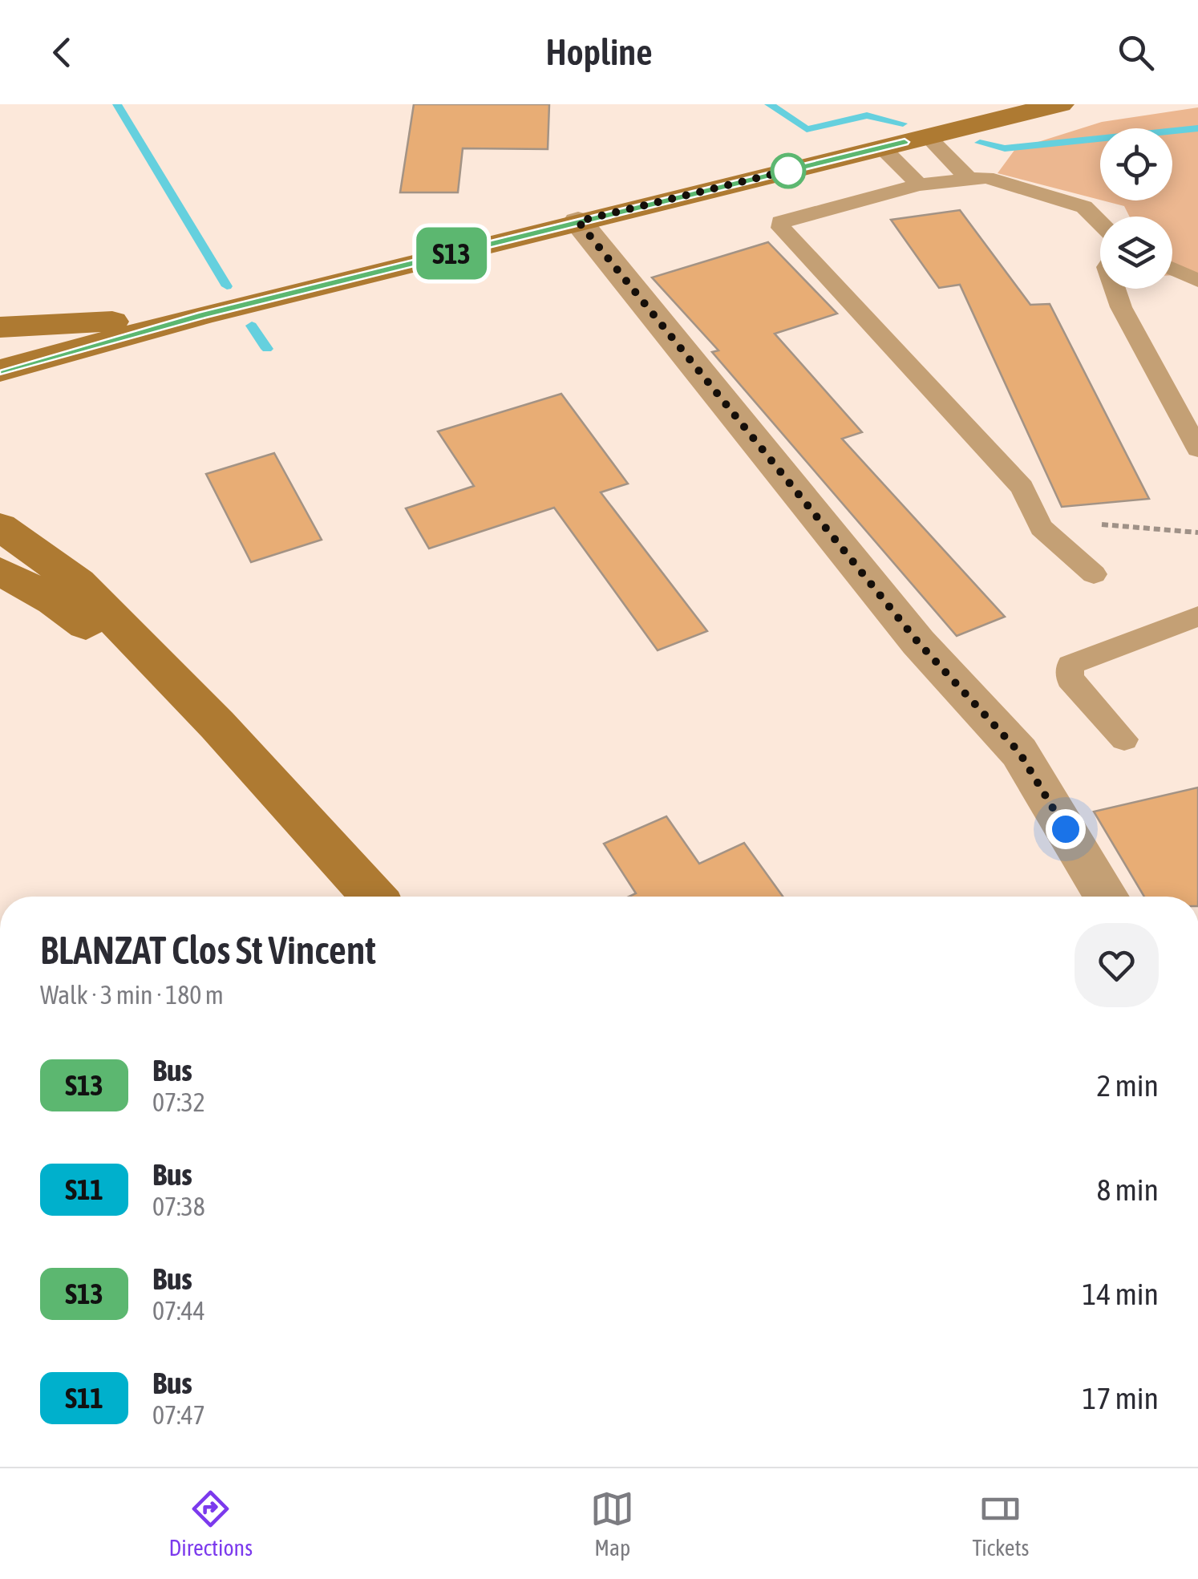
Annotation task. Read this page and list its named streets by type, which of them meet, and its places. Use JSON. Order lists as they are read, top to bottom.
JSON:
{
  "lines": ["bus line S13"],
  "page": {
    "header": "Hopline",
    "on_map": "S13",
    "heading": ["BLANZAT Clos St Vincent", "Walk · 3 min · 180 m"],
    "list": [
      {
        "mark": "S13",
        "name": "Bus",
        "note": "07:32",
        "value": "2 min"
      },
      {
        "mark": "S11",
        "name": "Bus",
        "note": "07:38",
        "value": "8 min"
      },
      {
        "mark": "S13",
        "name": "Bus",
        "note": "07:44",
        "value": "14 min"
      },
      {
        "mark": "S11",
        "name": "Bus",
        "note": "07:47",
        "value": "17 min"
      }
    ],
    "tabs": ["Directions", "Map", "Tickets"]
  }
}
